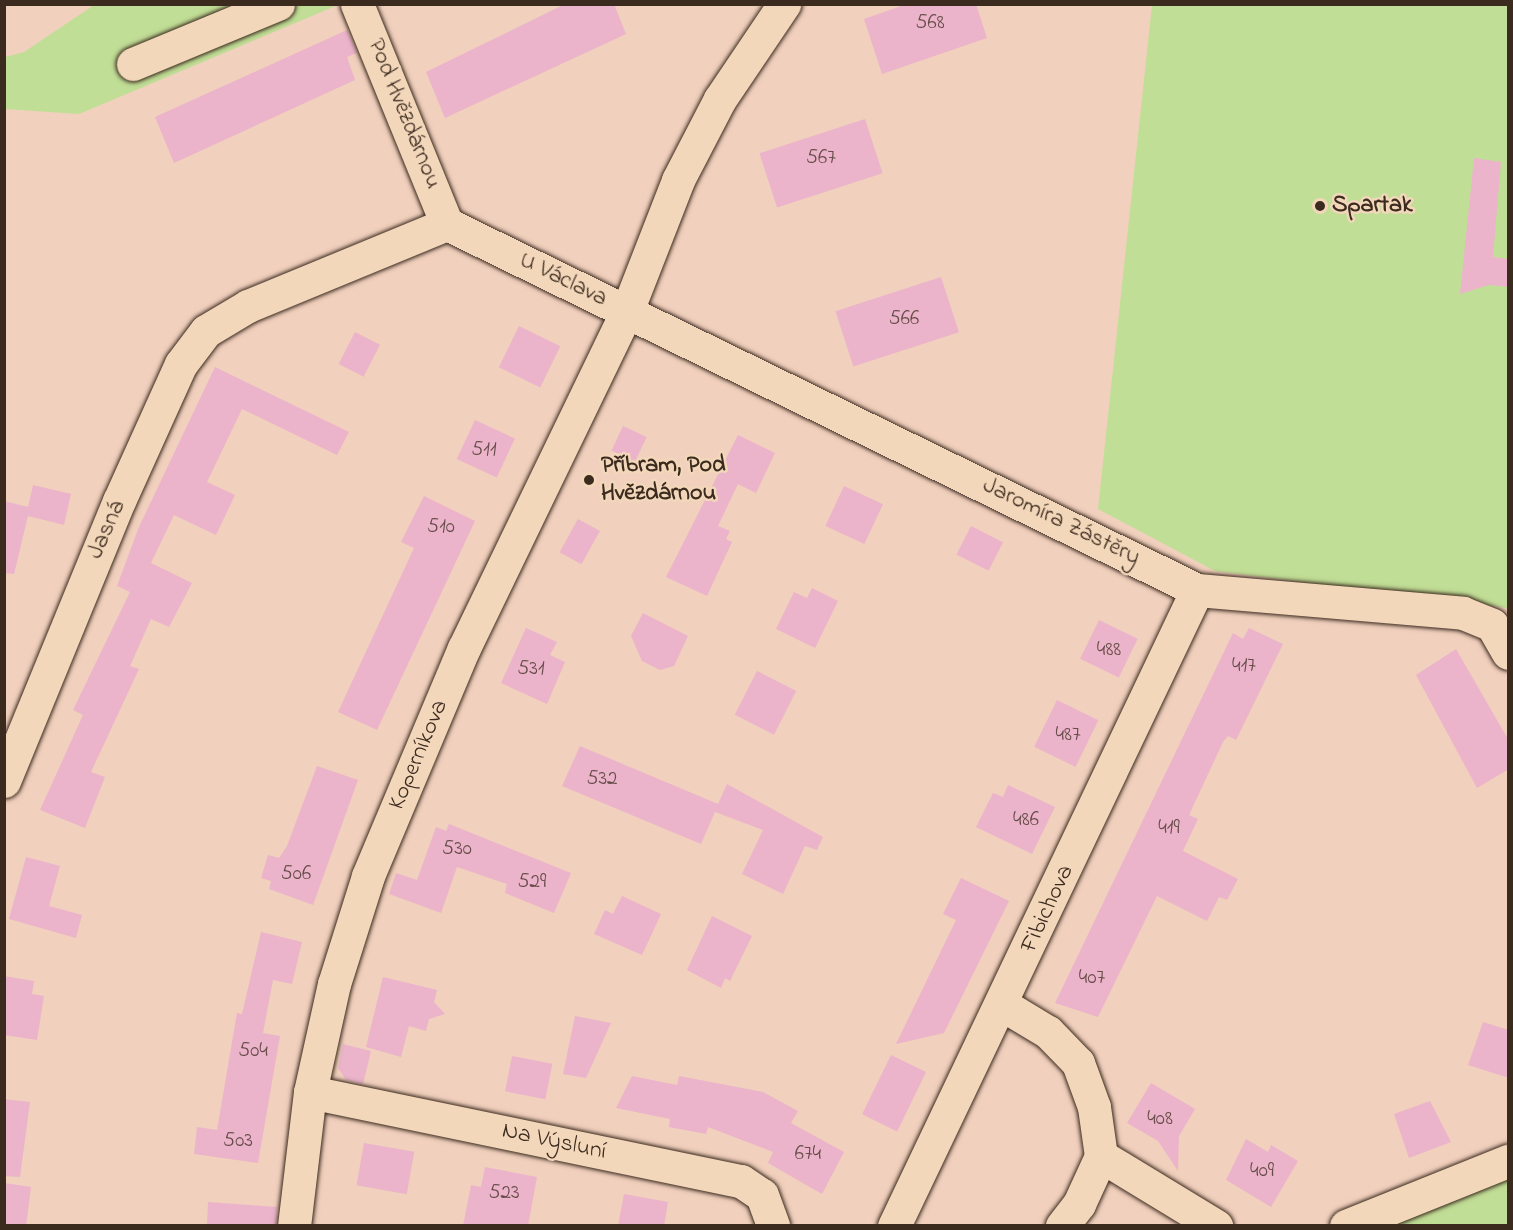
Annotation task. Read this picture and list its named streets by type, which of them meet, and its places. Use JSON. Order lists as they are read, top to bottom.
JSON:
{
  "streets": {
    "street": [
      "Pod Hvězdárnou",
      "U Václava",
      "Jaromíra Zástěry",
      "Jasná",
      "Koperníkova",
      "Fibichova",
      "Na Výsluní"
    ]
  },
  "crossings": [
    ["Pod Hvězdárnou", "U Václava"],
    ["Pod Hvězdárnou", "Jasná"],
    ["U Václava", "Jaromíra Zástěry"],
    ["U Václava", "Jasná"],
    ["U Václava", "Koperníkova"],
    ["Jaromíra Zástěry", "Koperníkova"],
    ["Jaromíra Zástěry", "Fibichova"],
    ["Koperníkova", "Na Výsluní"]
  ],
  "places": ["Spartak", "Příbram, Pod Hvězdárnou"],
  "house_numbers": [
    "568",
    "567",
    "566",
    "511",
    "510",
    "488",
    "417",
    "531",
    "487",
    "532",
    "486",
    "419",
    "530",
    "506",
    "529",
    "407",
    "504",
    "408",
    "503",
    "674",
    "409",
    "523"
  ]
}
